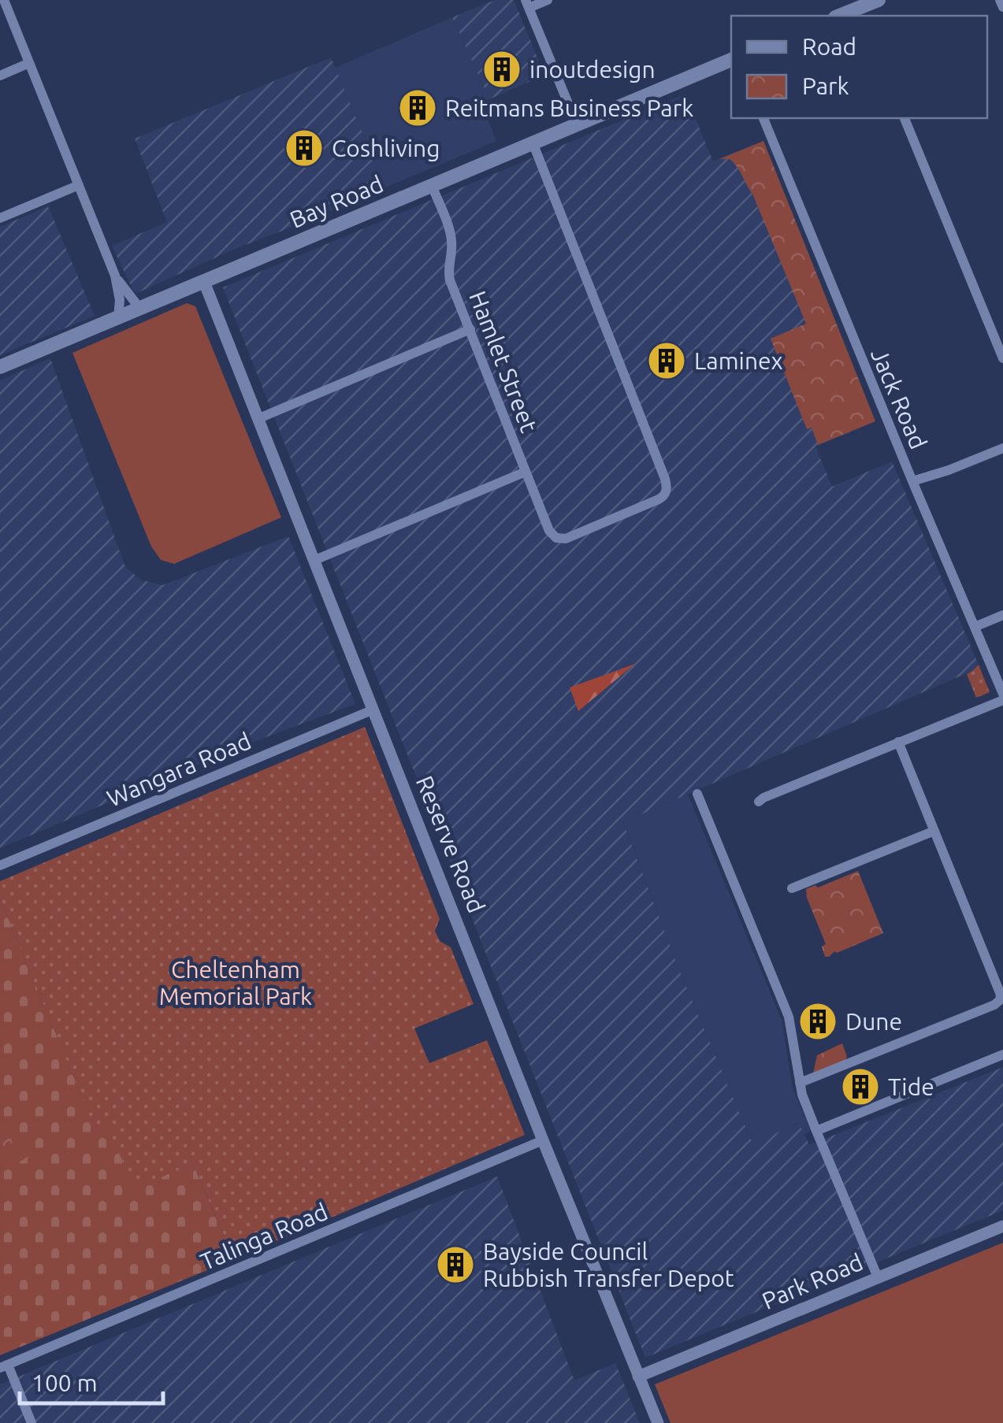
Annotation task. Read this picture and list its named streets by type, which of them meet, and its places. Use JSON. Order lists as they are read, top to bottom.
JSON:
{
  "streets": {
    "main road": ["Bay Road"],
    "street": [
      "Hamlet Street",
      "Jack Road",
      "Wangara Road",
      "Reserve Road",
      "Talinga Road",
      "Park Road"
    ]
  },
  "crossings": [
    ["Bay Road", "Hamlet Street"],
    ["Bay Road", "Reserve Road"],
    ["Wangara Road", "Reserve Road"],
    ["Reserve Road", "Talinga Road"],
    ["Reserve Road", "Park Road"]
  ],
  "parks": ["Cheltenham Memorial Park"],
  "places": {
    "building": [
      "inoutdesign",
      "Reitmans Business Park",
      "Coshliving",
      "Laminex",
      "Dune",
      "Tide",
      "Bayside Council Rubbish Transfer Depot"
    ]
  },
  "legend": ["Road", "Park"],
  "scale_bar": "100 m"
}
